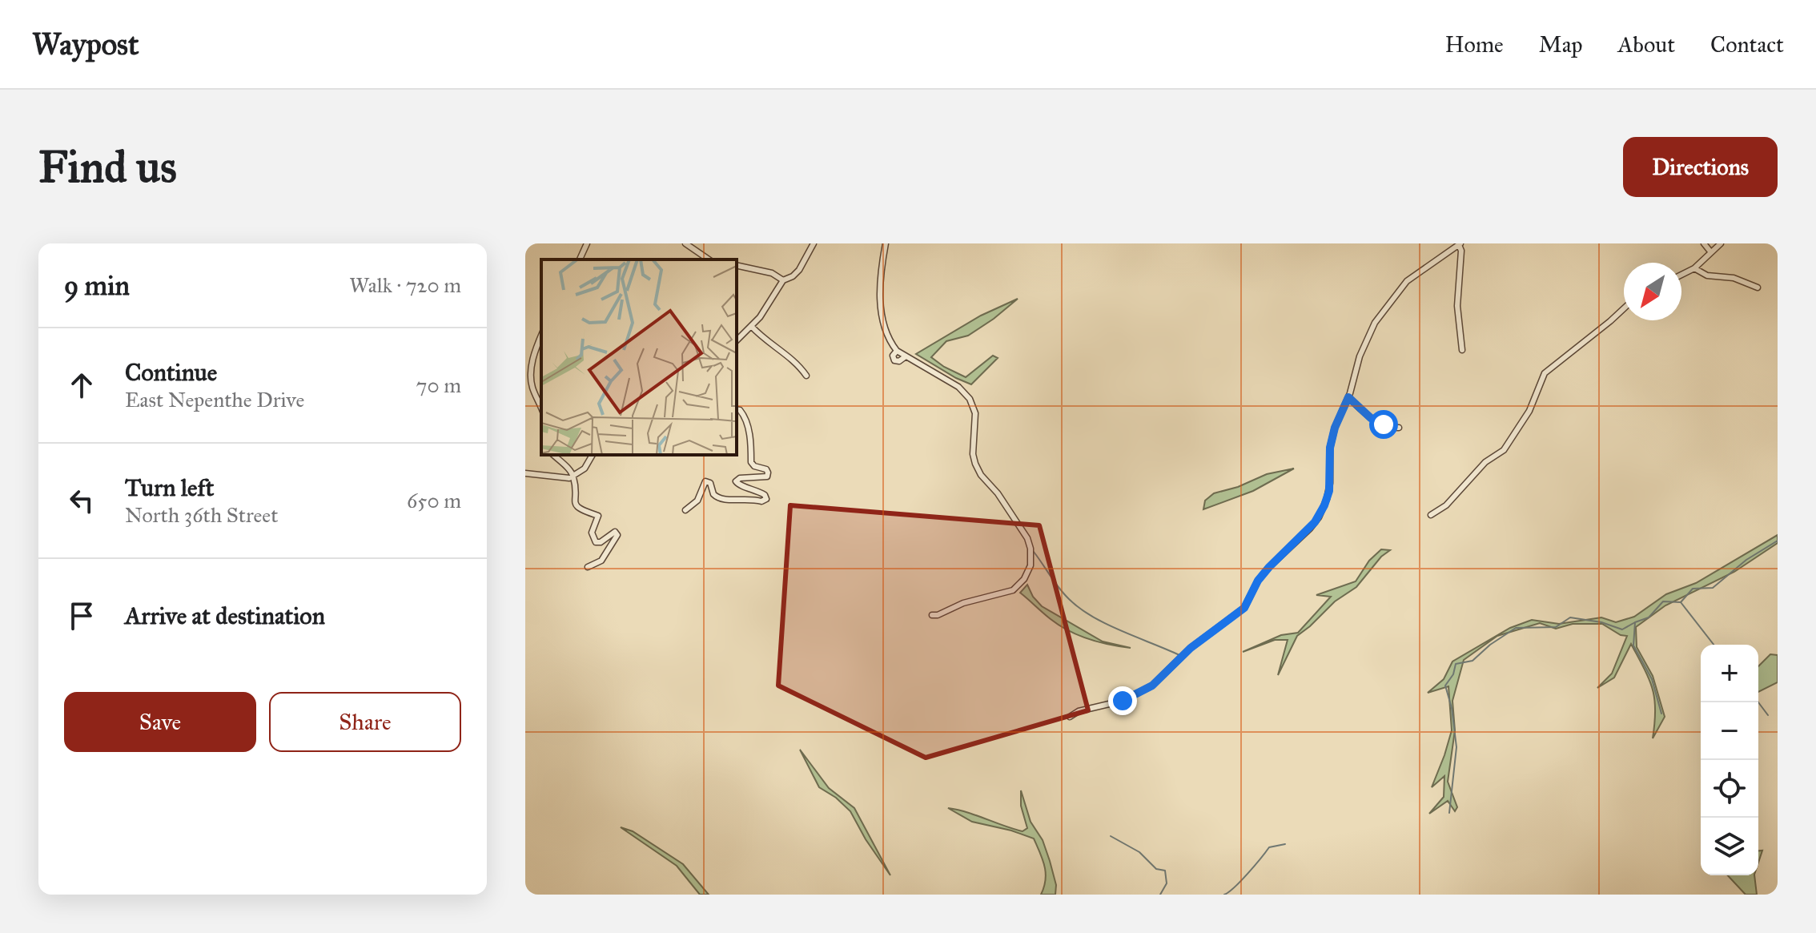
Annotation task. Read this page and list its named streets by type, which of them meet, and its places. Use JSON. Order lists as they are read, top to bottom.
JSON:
{
  "north": "bottom left",
  "page": {
    "header": "Waypost",
    "nav": [
      "Home",
      "Map",
      "About",
      "Contact"
    ],
    "buttons": [
      "Directions",
      ["Save", "Share"]
    ],
    "title": "Find us",
    "heading": ["9 min", "Walk · 720 m"],
    "list": [
      ["Continue", "East Nepenthe Drive", "70 m"],
      ["Turn left", "North 36th Street", "650 m"],
      "Arrive at destination"
    ],
    "map_buttons": ["+", "−"]
  }
}
